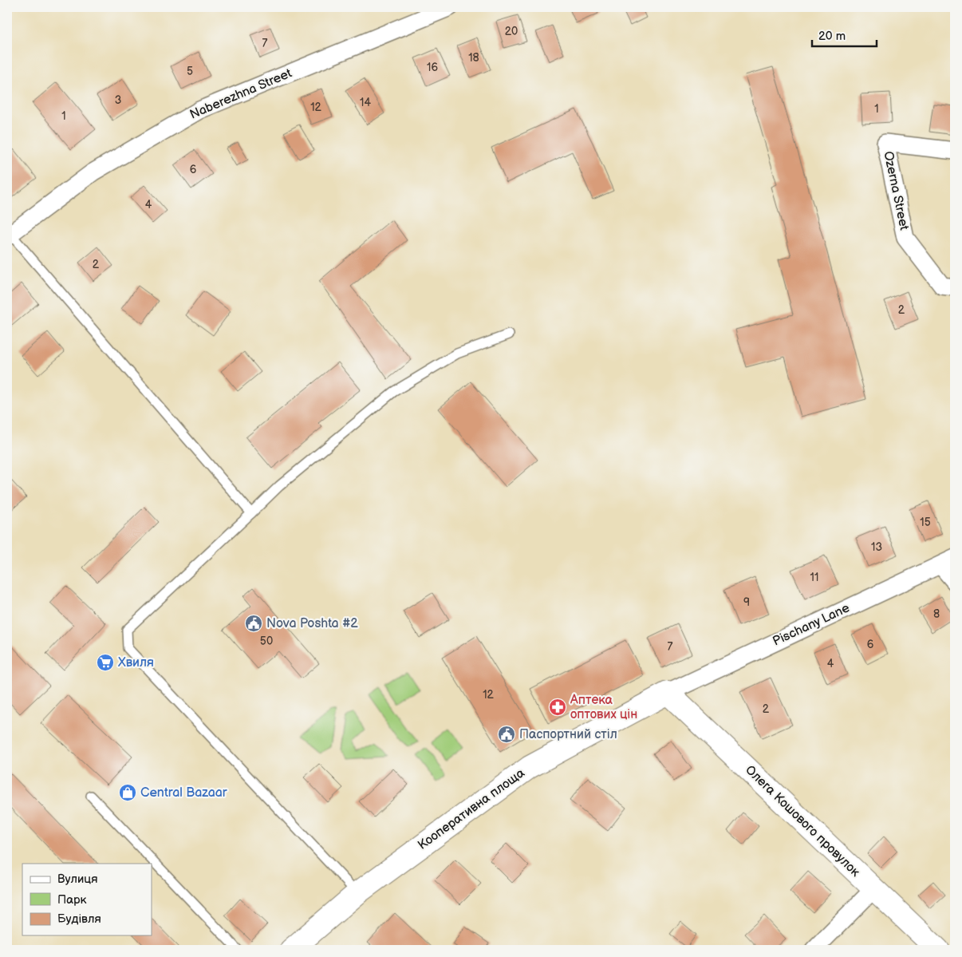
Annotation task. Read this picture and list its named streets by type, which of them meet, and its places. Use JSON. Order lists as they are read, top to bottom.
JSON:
{
  "streets": {
    "street": [
      "Naberezhna Street",
      "Ozerna Street",
      "Pischany Lane",
      "Кооперативна площа",
      "Олега Кошового провулок"
    ]
  },
  "crossings": [
    ["Pischany Lane", "Кооперативна площа"],
    ["Pischany Lane", "Олега Кошового провулок"],
    ["Кооперативна площа", "Олега Кошового провулок"]
  ],
  "places": {
    "public building": ["Nova Poshta #2", "Паспортний стіл"],
    "supermarket": ["Хвиля"],
    "pharmacy": ["Аптека оптових цін"],
    "shop": ["Central Bazaar"]
  },
  "house_numbers": [
    "20",
    "7",
    "18",
    "16",
    "5",
    "3",
    "14",
    "12",
    "1",
    "1",
    "6",
    "4",
    "2",
    "2",
    "15",
    "13",
    "11",
    "9",
    "8",
    "50",
    "6",
    "7",
    "4",
    "12",
    "2"
  ],
  "legend": ["Вулиця", "Парк", "Будівля"],
  "scale_bar": "20 m"
}
